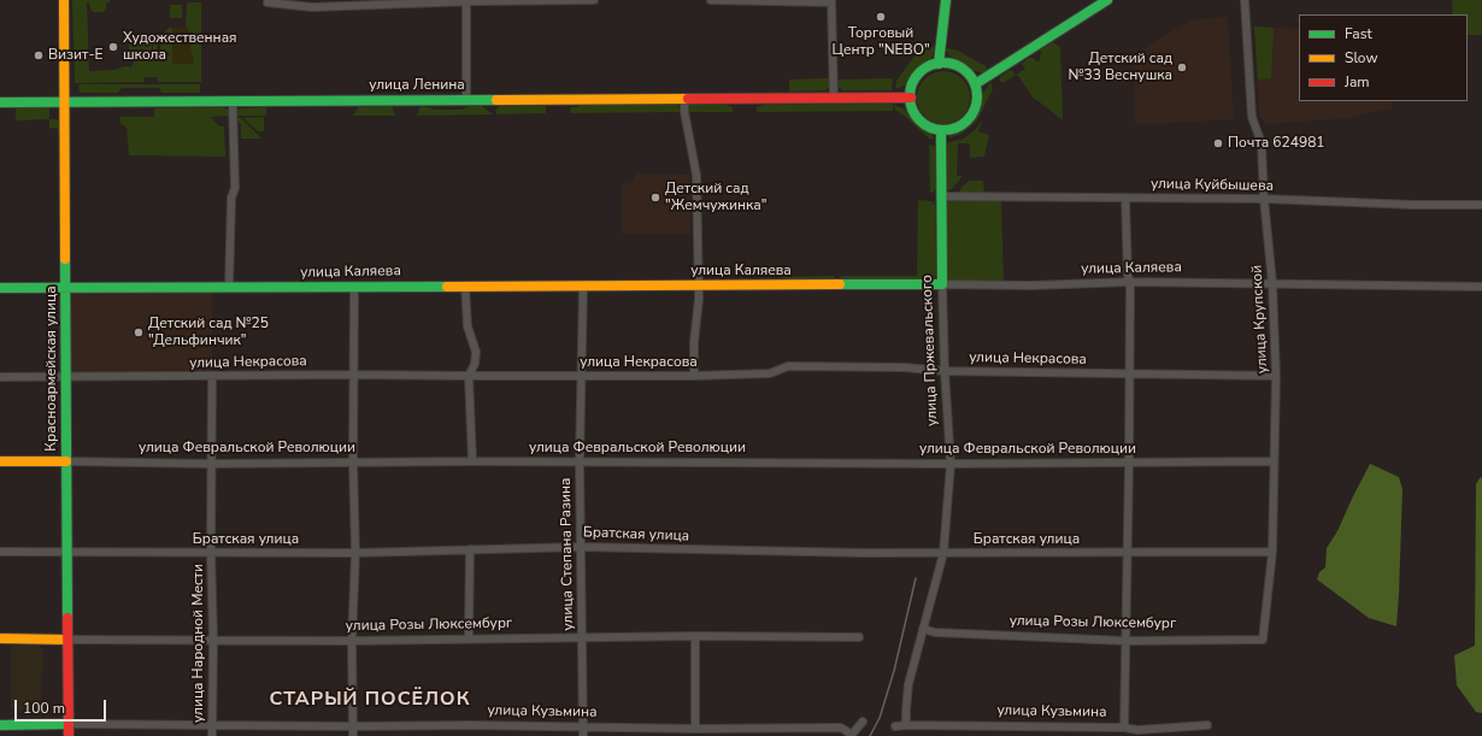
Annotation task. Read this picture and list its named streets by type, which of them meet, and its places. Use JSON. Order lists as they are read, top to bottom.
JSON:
{
  "streets": {
    "street": [
      "улица Ленина",
      "улица Куйбышева",
      "улица Каляева",
      "улица Крупской",
      "улица Пржевальского",
      "улица Некрасова",
      "Красноармейская улица",
      "улица Февральской Революции",
      "Братская улица",
      "улица Степана Разина",
      "улица Розы Люксембург",
      "улица Народной Мести",
      "улица Кузьмина"
    ]
  },
  "crossings": [
    ["улица Ленина", "улица Пржевальского"],
    ["улица Ленина", "Красноармейская улица"],
    ["улица Куйбышева", "улица Крупской"],
    ["улица Куйбышева", "улица Пржевальского"],
    ["улица Каляева", "улица Крупской"],
    ["улица Каляева", "улица Пржевальского"],
    ["улица Каляева", "Красноармейская улица"],
    ["улица Каляева", "улица Степана Разина"],
    ["улица Крупской", "улица Некрасова"],
    ["улица Крупской", "улица Февральской Революции"],
    ["улица Крупской", "Братская улица"],
    ["улица Крупской", "улица Розы Люксембург"],
    ["улица Пржевальского", "улица Некрасова"],
    ["улица Пржевальского", "улица Февральской Революции"],
    ["улица Пржевальского", "Братская улица"],
    ["улица Пржевальского", "улица Розы Люксембург"],
    ["улица Пржевальского", "улица Кузьмина"],
    ["улица Некрасова", "Красноармейская улица"],
    ["улица Некрасова", "улица Степана Разина"],
    ["улица Некрасова", "улица Народной Мести"],
    ["Красноармейская улица", "улица Февральской Революции"],
    ["Красноармейская улица", "Братская улица"],
    ["Красноармейская улица", "улица Розы Люксембург"],
    ["Красноармейская улица", "улица Кузьмина"],
    ["улица Февральской Революции", "улица Степана Разина"],
    ["улица Февральской Революции", "улица Народной Мести"],
    ["Братская улица", "улица Степана Разина"],
    ["Братская улица", "улица Народной Мести"],
    ["улица Степана Разина", "улица Розы Люксембург"],
    ["улица Степана Разина", "улица Кузьмина"],
    ["улица Розы Люксембург", "улица Народной Мести"],
    ["улица Народной Мести", "улица Кузьмина"]
  ],
  "districts": ["СТАРЫЙ ПОСЁЛОК"],
  "places": [
    "Торговый Центр \"NEBO\"",
    "Художественная школа",
    "Визит-Е",
    "Детский сад №33 Веснушка",
    "Почта 624981",
    "Детский сад \"Жемчужинка\"",
    "Детский сад №25 \"Дельфинчик\""
  ],
  "legend": ["Fast", "Slow", "Jam"],
  "scale_bar": "100 m"
}
